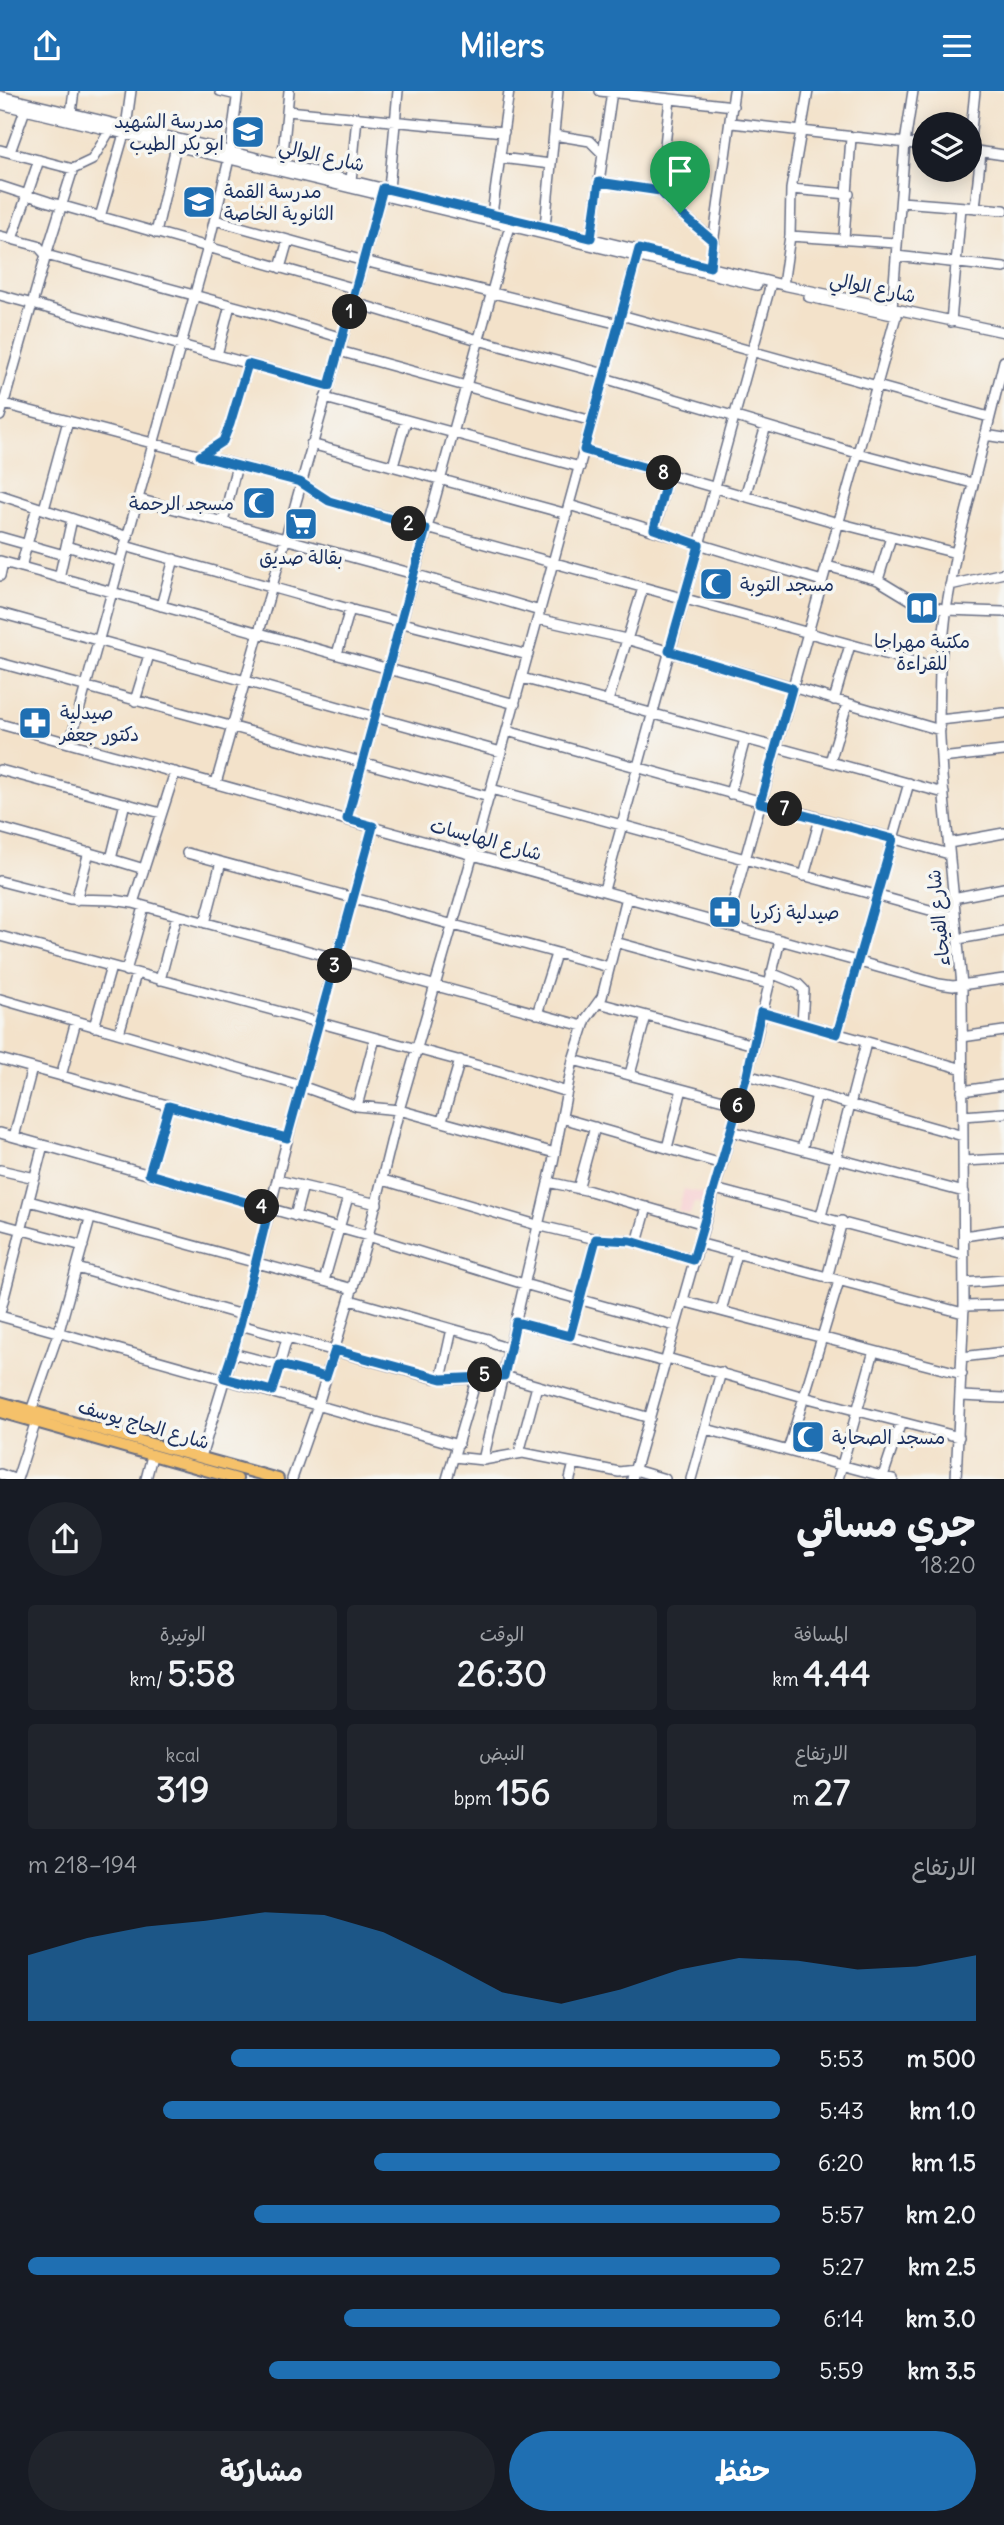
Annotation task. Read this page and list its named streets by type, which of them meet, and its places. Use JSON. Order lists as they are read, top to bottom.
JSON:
{
  "streets": {
    "main road": ["شارع الحاج يوسف"],
    "street": ["شارع الوالي", "شارع الهايسات", "شارع الفيحاء"]
  },
  "crossings": [
    ["شارع الهايسات", "شارع الفيحاء"]
  ],
  "places": {
    "school or university": ["مدرسة الشهيد ابو بكر الطيب", "مدرسة القمة الثانوية الخاصة"],
    "mosque": ["مسجد الرحمة", "مسجد التوبة", "مسجد الصحابة"],
    "supermarket": ["بقالة صديق"],
    "library": ["مكتبة مهراجا للقراءة"],
    "pharmacy": ["صيدلية دكتور جعفر", "صيدلية زكريا"]
  },
  "page": {
    "header": "Milers",
    "pins": [
      "1",
      "8",
      "2",
      "7",
      "3",
      "6",
      "4",
      "5"
    ],
    "heading": ["جري مسائي", "18:20"],
    "stats": [
      ["المسافة", "4.44 km"],
      ["الوقت", "26:30"],
      ["الوتيرة", "5:58 /km"],
      ["الارتفاع", "27 m"],
      ["النبض", "156 bpm"],
      ["kcal", "319"]
    ],
    "chart": ["الارتفاع", "194–218 m"],
    "list": [
      {
        "name": "500 m",
        "note": "5:53"
      },
      {
        "name": "1.0 km",
        "note": "5:43"
      },
      {
        "name": "1.5 km",
        "note": "6:20"
      },
      {
        "name": "2.0 km",
        "note": "5:57"
      },
      {
        "name": "2.5 km",
        "note": "5:27"
      },
      {
        "name": "3.0 km",
        "note": "6:14"
      },
      {
        "name": "3.5 km",
        "note": "5:59"
      }
    ],
    "buttons": ["حفظ", "مشاركة"]
  }
}
